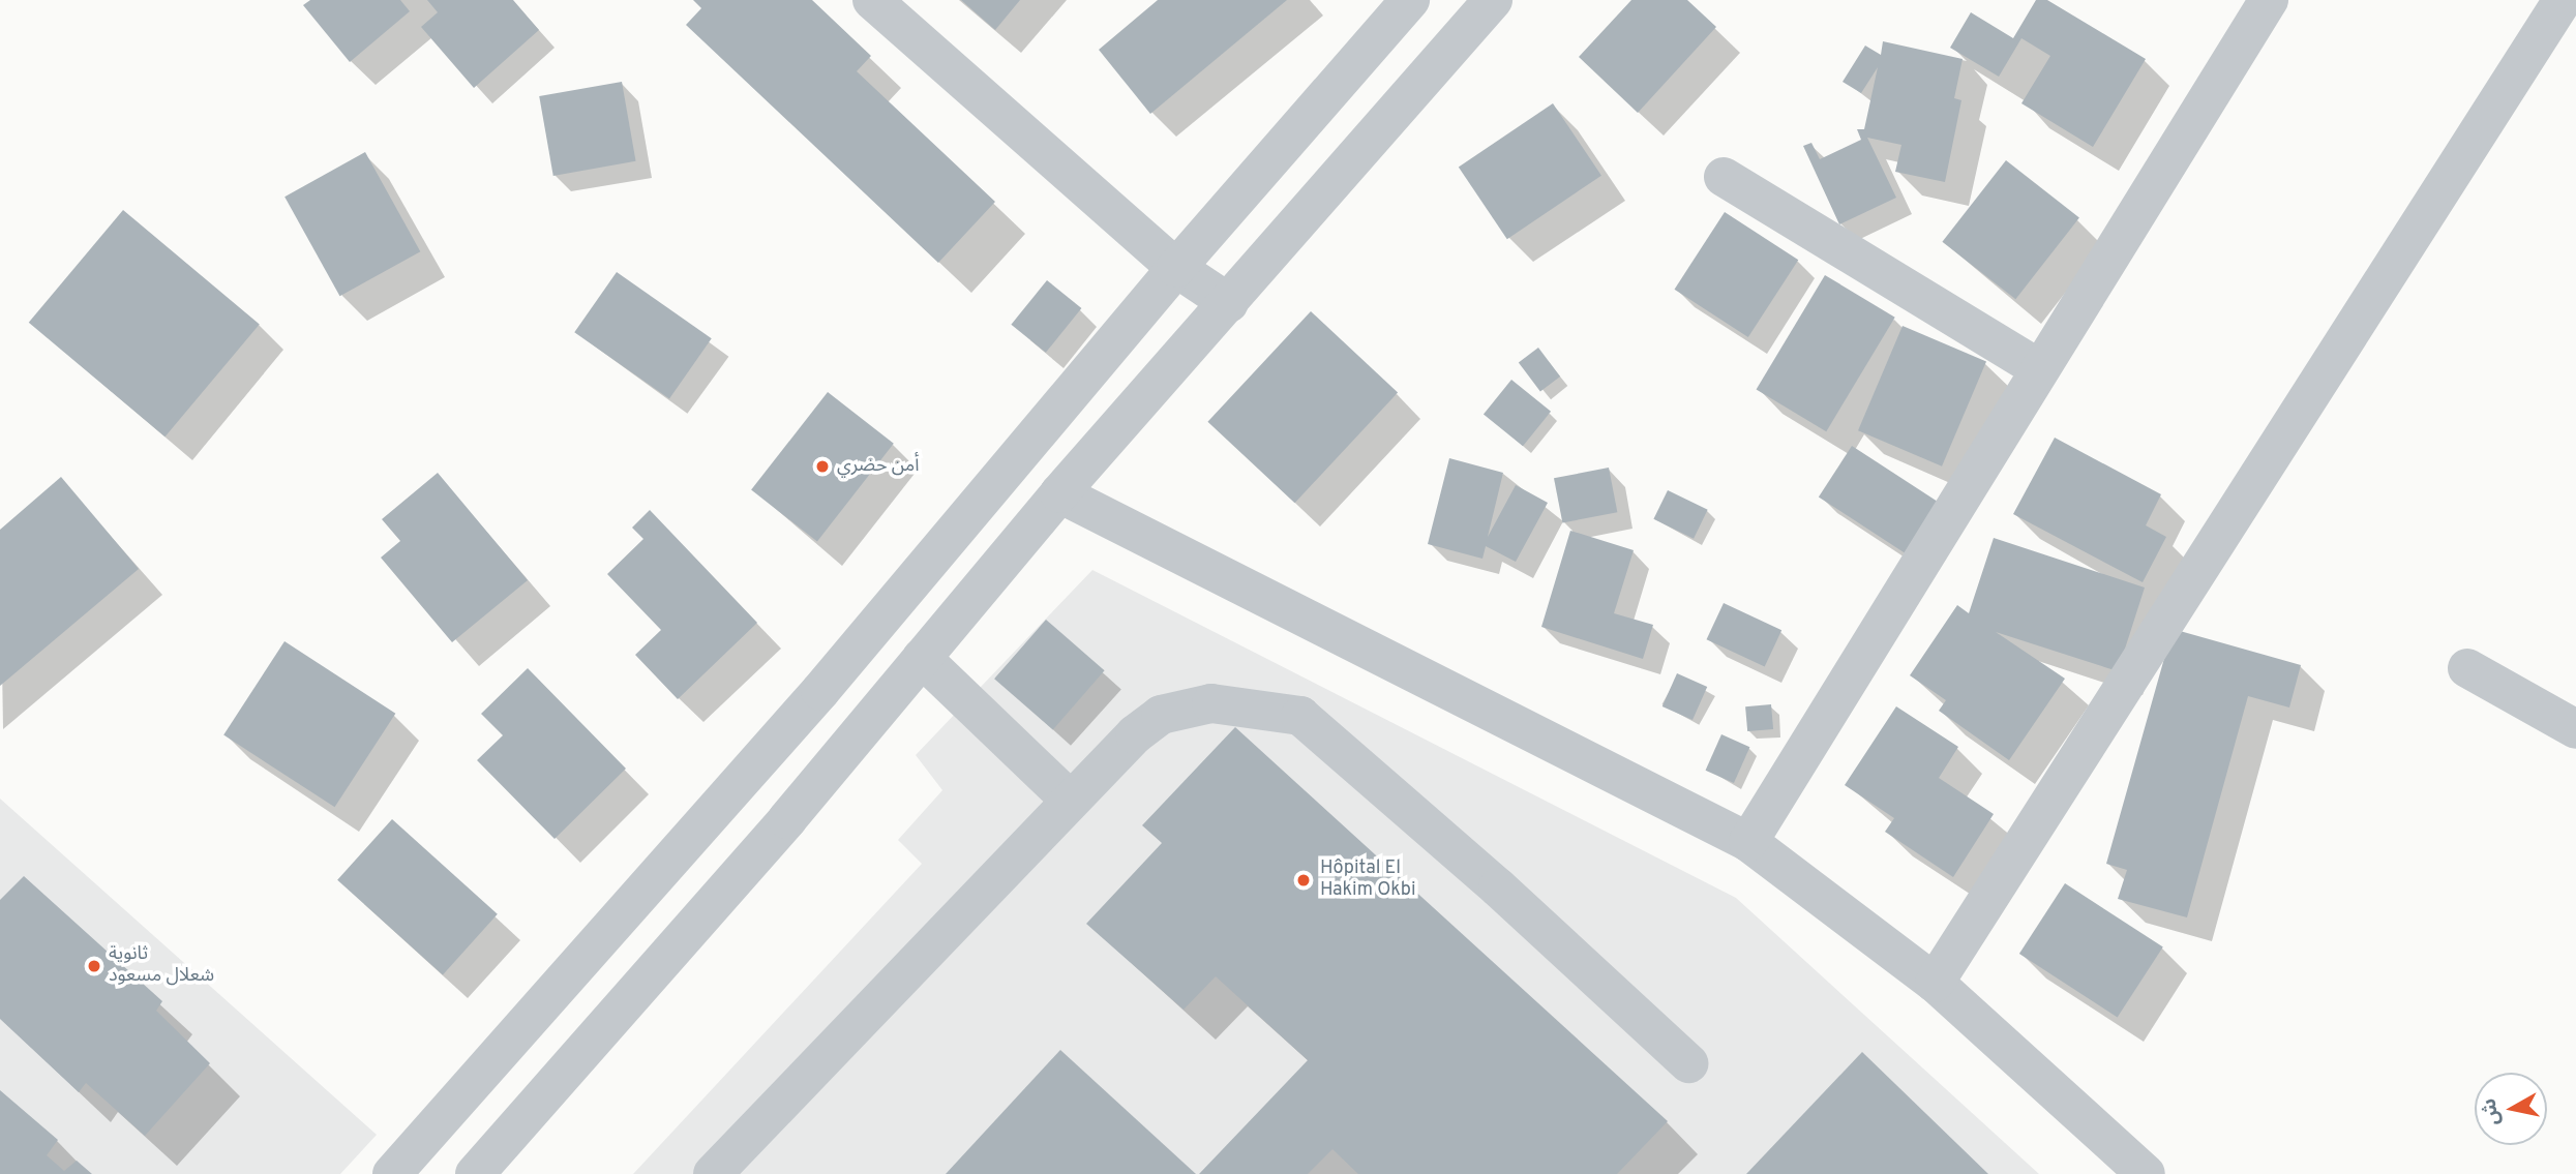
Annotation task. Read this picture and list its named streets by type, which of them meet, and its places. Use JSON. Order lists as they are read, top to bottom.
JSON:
{
  "places": ["أمن حضري", "Hôpital El Hakim Okbi", "ثانوية شعلال مسعود"],
  "north": "left"
}
